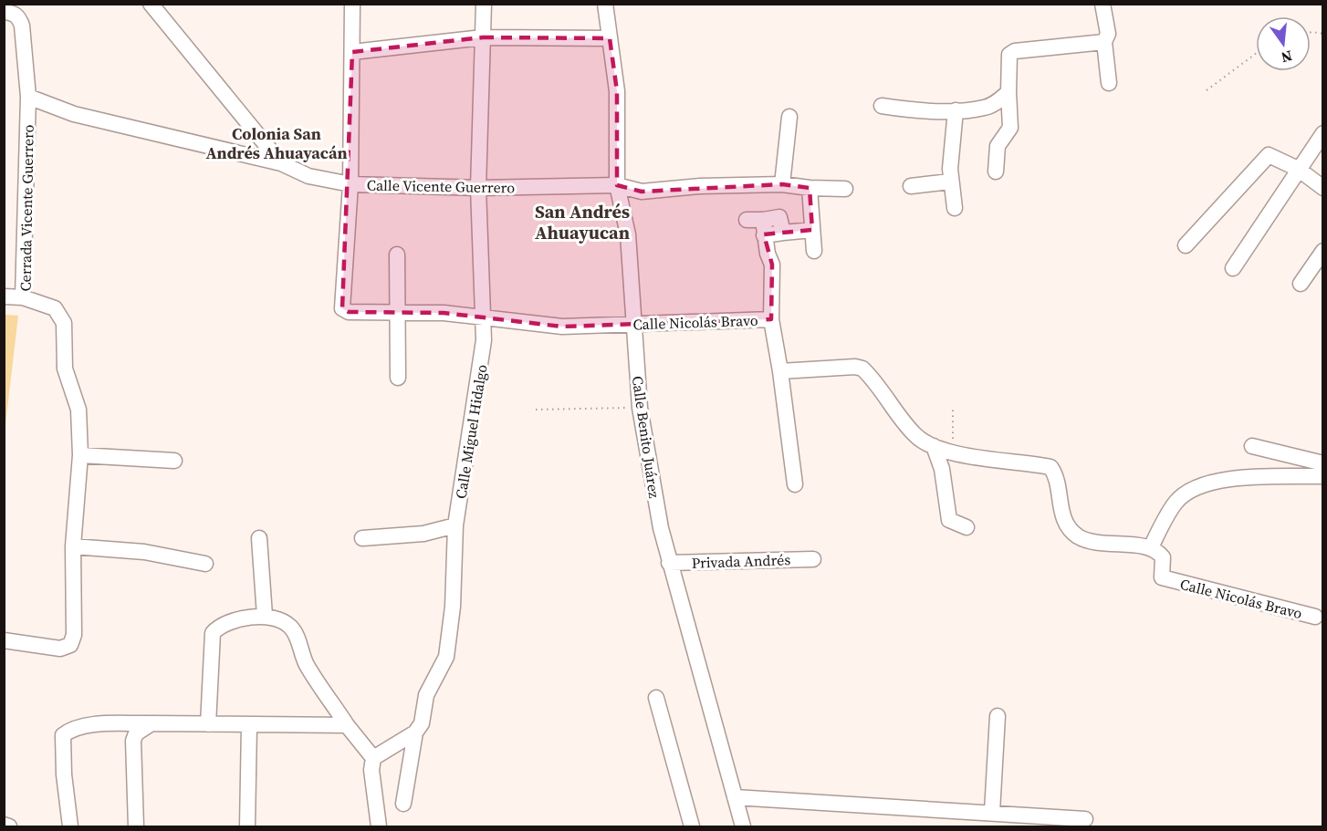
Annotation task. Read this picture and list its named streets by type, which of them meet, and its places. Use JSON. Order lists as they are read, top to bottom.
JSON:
{
  "streets": {
    "street": [
      "Calle Vicente Guerrero",
      "Cerrada Vicente Guerrero",
      "Calle Nicolás Bravo",
      "Calle Miguel Hidalgo",
      "Calle Benito Juárez",
      "Privada Andrés"
    ]
  },
  "crossings": [
    ["Calle Vicente Guerrero", "Calle Nicolás Bravo"],
    ["Calle Vicente Guerrero", "Calle Miguel Hidalgo"],
    ["Calle Vicente Guerrero", "Calle Benito Juárez"],
    ["Calle Nicolás Bravo", "Calle Miguel Hidalgo"],
    ["Calle Nicolás Bravo", "Calle Benito Juárez"],
    ["Calle Benito Juárez", "Privada Andrés"]
  ],
  "districts": ["Colonia San Andrés Ahuayacán", "San Andrés Ahuayucan"],
  "north": "bottom"
}
